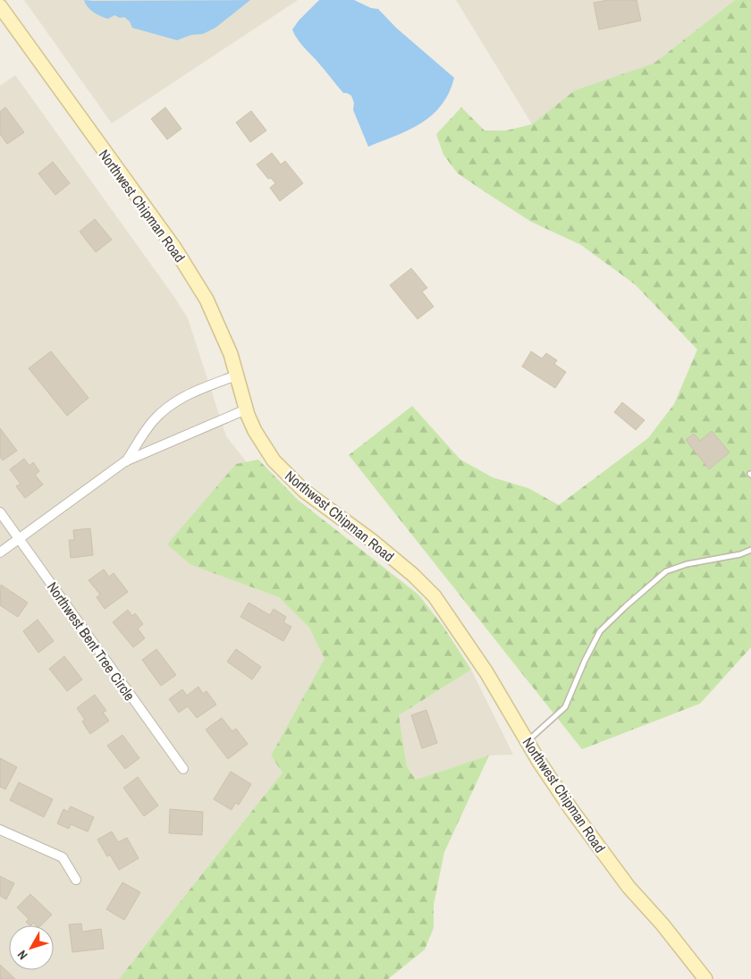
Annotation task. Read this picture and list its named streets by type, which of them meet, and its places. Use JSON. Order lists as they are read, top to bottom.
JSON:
{
  "streets": {
    "main road": ["Northwest Chipman Road"],
    "street": ["Northwest Bent Tree Circle"]
  },
  "north": "bottom left"
}
